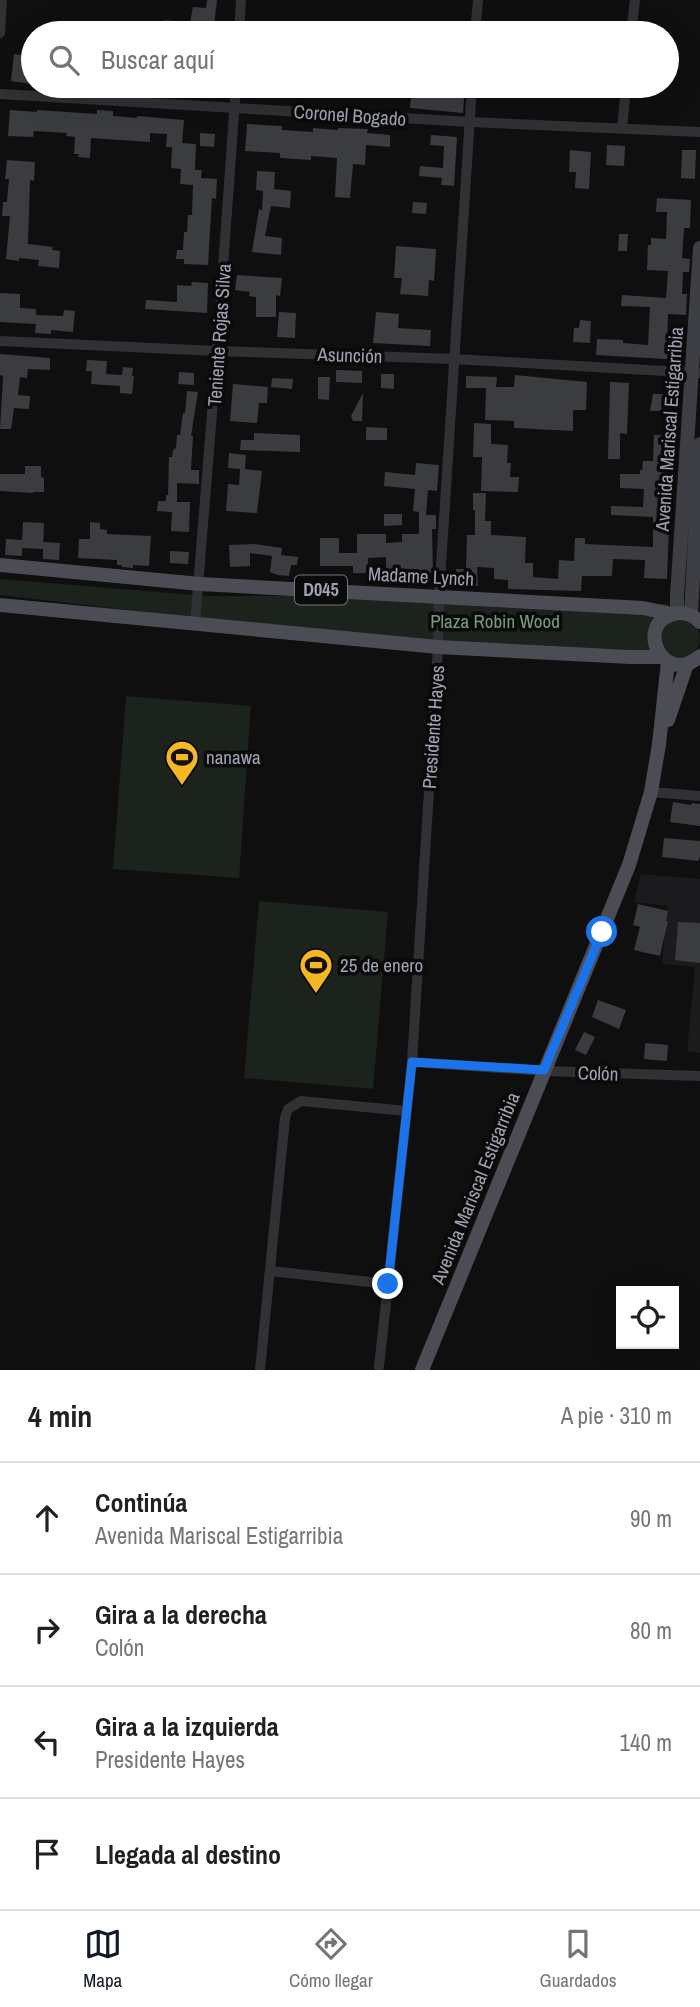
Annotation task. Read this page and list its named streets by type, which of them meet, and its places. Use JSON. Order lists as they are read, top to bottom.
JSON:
{
  "streets": {
    "main road": ["Avenida Mariscal Estigarribia", "Madame Lynch", "D045"],
    "street": [
      "Coronel Bogado",
      "Teniente Rojas Silva",
      "Asunción",
      "Presidente Hayes",
      "Colón"
    ]
  },
  "crossings": [
    ["Coronel Bogado", "Teniente Rojas Silva"],
    ["Coronel Bogado", "Presidente Hayes"],
    ["Teniente Rojas Silva", "Asunción"],
    ["Teniente Rojas Silva", "Madame Lynch"],
    ["Asunción", "Avenida Mariscal Estigarribia"],
    ["Asunción", "Presidente Hayes"],
    ["Avenida Mariscal Estigarribia", "Madame Lynch"],
    ["Avenida Mariscal Estigarribia", "Colón"],
    ["Madame Lynch", "Presidente Hayes"],
    ["Presidente Hayes", "Colón"]
  ],
  "parks": ["Plaza Robin Wood"],
  "places": {
    "sports": ["nanawa", "25 de enero"]
  },
  "page": {
    "search": "Buscar aquí",
    "heading": ["4 min", "A pie · 310 m"],
    "list": [
      ["Continúa", "Avenida Mariscal Estigarribia", "90 m"],
      ["Gira a la derecha", "Colón", "80 m"],
      ["Gira a la izquierda", "Presidente Hayes", "140 m"],
      "Llegada al destino"
    ],
    "nav": ["Mapa", "Cómo llegar", "Guardados"]
  }
}
